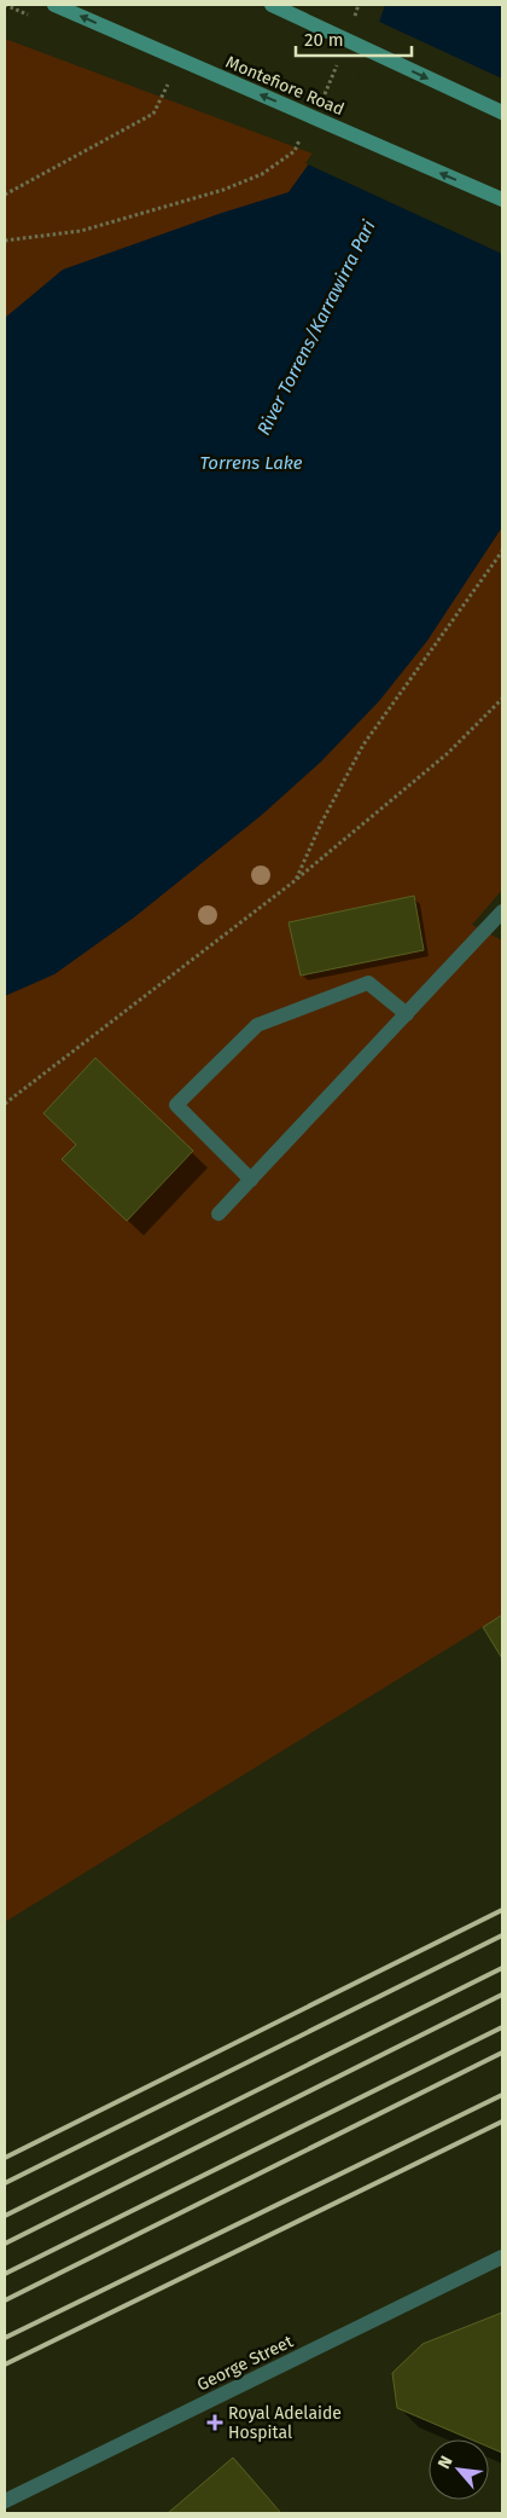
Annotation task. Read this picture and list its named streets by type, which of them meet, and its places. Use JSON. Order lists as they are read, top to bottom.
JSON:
{
  "streets": {
    "main road": ["Montefiore Road"],
    "street": ["George Street"]
  },
  "water": ["River Torrens/Karrawirra Pari", "Torrens Lake"],
  "places": {
    "health": ["Royal Adelaide Hospital"]
  },
  "scale_bar": "20 m",
  "north": "top left"
}
